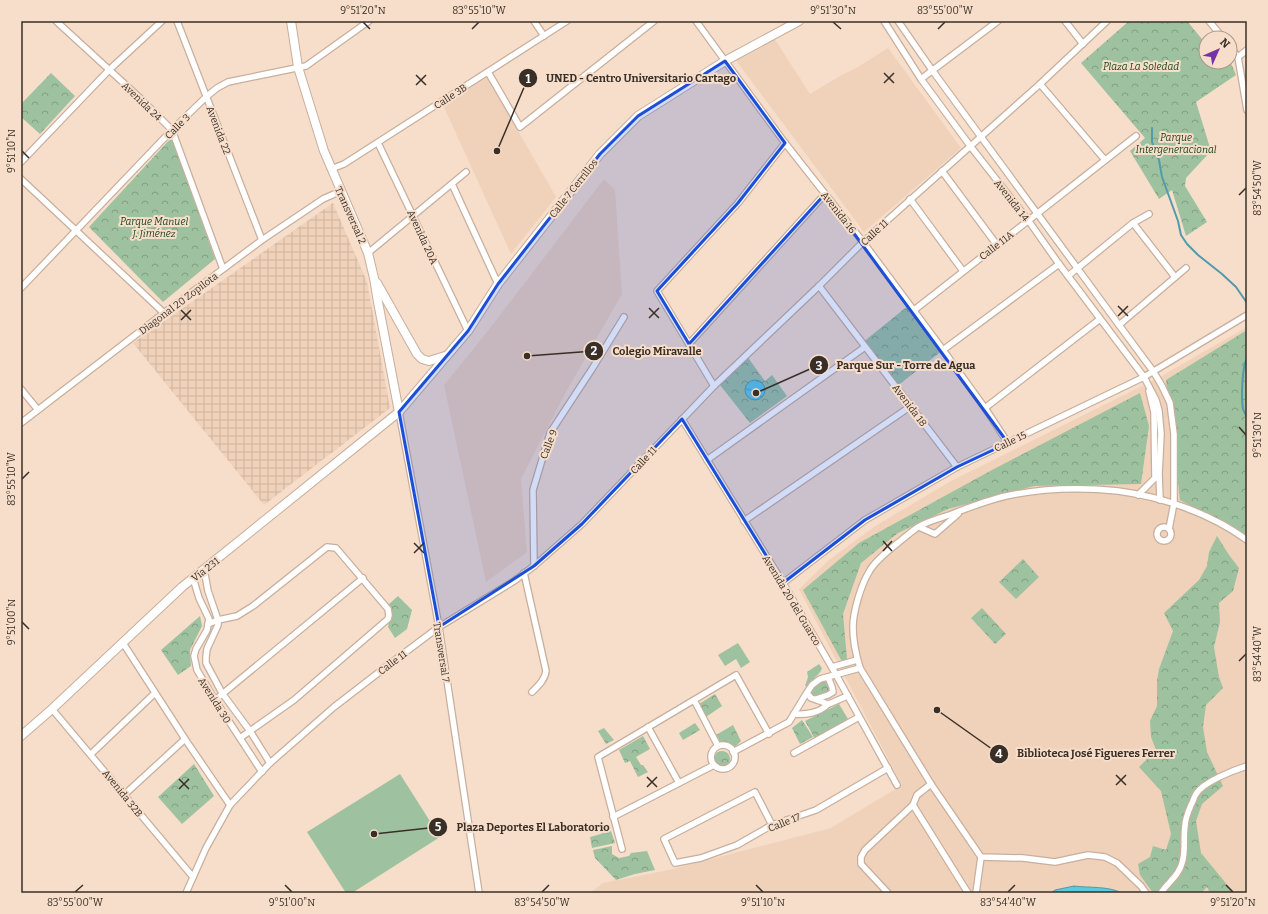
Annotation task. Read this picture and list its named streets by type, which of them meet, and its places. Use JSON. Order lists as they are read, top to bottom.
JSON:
{
  "streets": {
    "main road": ["Calle 7 Cerrillos", "Transversal 2", "Vía 231"],
    "street": [
      "Calle 3B",
      "Avenida 24",
      "Calle 3",
      "Avenida 22",
      "Avenida 14",
      "Avenida 16",
      "Calle 11",
      "Avenida 20A",
      "Calle 11A",
      "Diagonal 20 Zopilota",
      "Avenida 18",
      "Calle 15",
      "Calle 9",
      "Avenida 20 del Guarco",
      "Transversal 7",
      "Avenida 30",
      "Avenida 32B",
      "Calle 17"
    ]
  },
  "crossings": [
    ["Calle 3B", "Transversal 2"],
    ["Calle 3B", "Avenida 20A"],
    ["Avenida 24", "Calle 3"],
    ["Avenida 24", "Diagonal 20 Zopilota"],
    ["Calle 3", "Avenida 22"],
    ["Calle 3", "Transversal 2"],
    ["Avenida 22", "Diagonal 20 Zopilota"],
    ["Calle 7 Cerrillos", "Avenida 16"],
    ["Calle 7 Cerrillos", "Transversal 2"],
    ["Calle 7 Cerrillos", "Avenida 20A"],
    ["Calle 7 Cerrillos", "Vía 231"],
    ["Calle 7 Cerrillos", "Transversal 7"],
    ["Avenida 14", "Calle 11"],
    ["Avenida 14", "Calle 11A"],
    ["Avenida 14", "Calle 15"],
    ["Avenida 16", "Calle 11"],
    ["Avenida 16", "Calle 11A"],
    ["Avenida 16", "Calle 15"],
    ["Transversal 2", "Diagonal 20 Zopilota"],
    ["Transversal 2", "Vía 231"],
    ["Transversal 2", "Transversal 7"],
    ["Calle 11", "Avenida 18"],
    ["Calle 11", "Calle 9"],
    ["Calle 11", "Avenida 20 del Guarco"],
    ["Calle 11", "Transversal 7"],
    ["Calle 11", "Avenida 30"],
    ["Calle 11", "Avenida 32B"],
    ["Avenida 18", "Calle 15"],
    ["Calle 15", "Avenida 20 del Guarco"],
    ["Vía 231", "Transversal 7"],
    ["Vía 231", "Avenida 32B"],
    ["Avenida 20 del Guarco", "Calle 17"]
  ],
  "parks": ["Plaza La Soledad", "Parque Intergeneracional", "Parque Manuel J. Jiménez"],
  "places": [
    "UNED - Centro Universitario Cartago",
    "Colegio Miravalle",
    "Parque Sur - Torre de Agua",
    "Biblioteca José Figueres Ferrer",
    "Plaza Deportes El Laboratorio"
  ],
  "north": "top right",
  "coordinates": [
    "9°51'20\"N",
    "83°55'10\"W",
    "9°51'30\"N",
    "83°55'00\"W",
    "9°51'10\"N",
    "83°54'50\"W",
    "9°51'00\"N",
    "83°54'40\"W"
  ]
}
